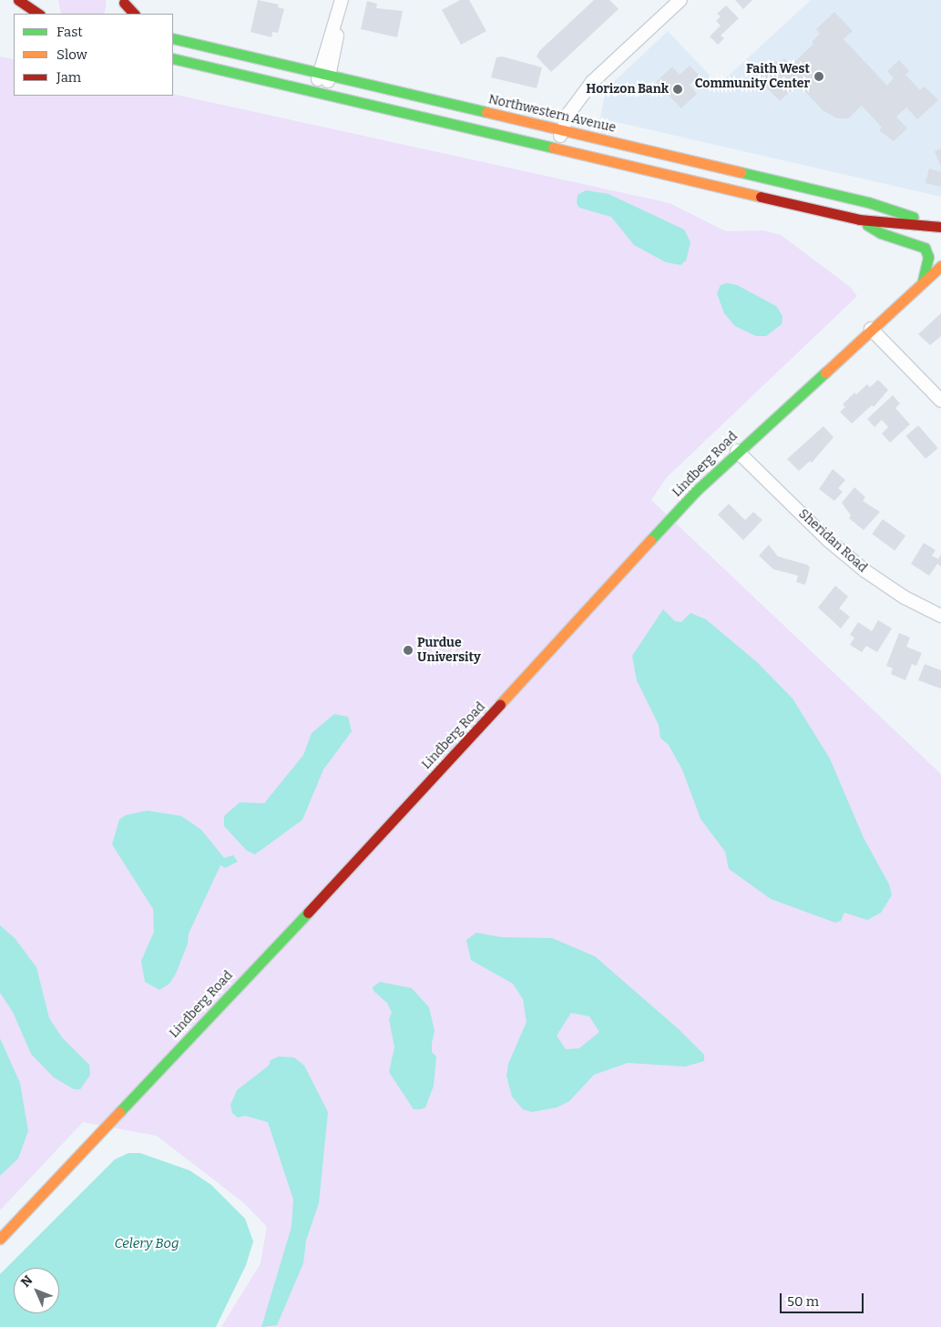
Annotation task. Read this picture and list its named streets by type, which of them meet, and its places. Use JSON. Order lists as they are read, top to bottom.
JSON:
{
  "streets": {
    "main road": ["Northwestern Avenue", "Lindberg Road"],
    "street": ["Sheridan Road"]
  },
  "crossings": [
    ["Lindberg Road", "Sheridan Road"]
  ],
  "water": ["Celery Bog"],
  "places": ["Faith West Community Center", "Horizon Bank", "Purdue University"],
  "legend": ["Fast", "Slow", "Jam"],
  "scale_bar": "50 m",
  "north": "top left"
}
